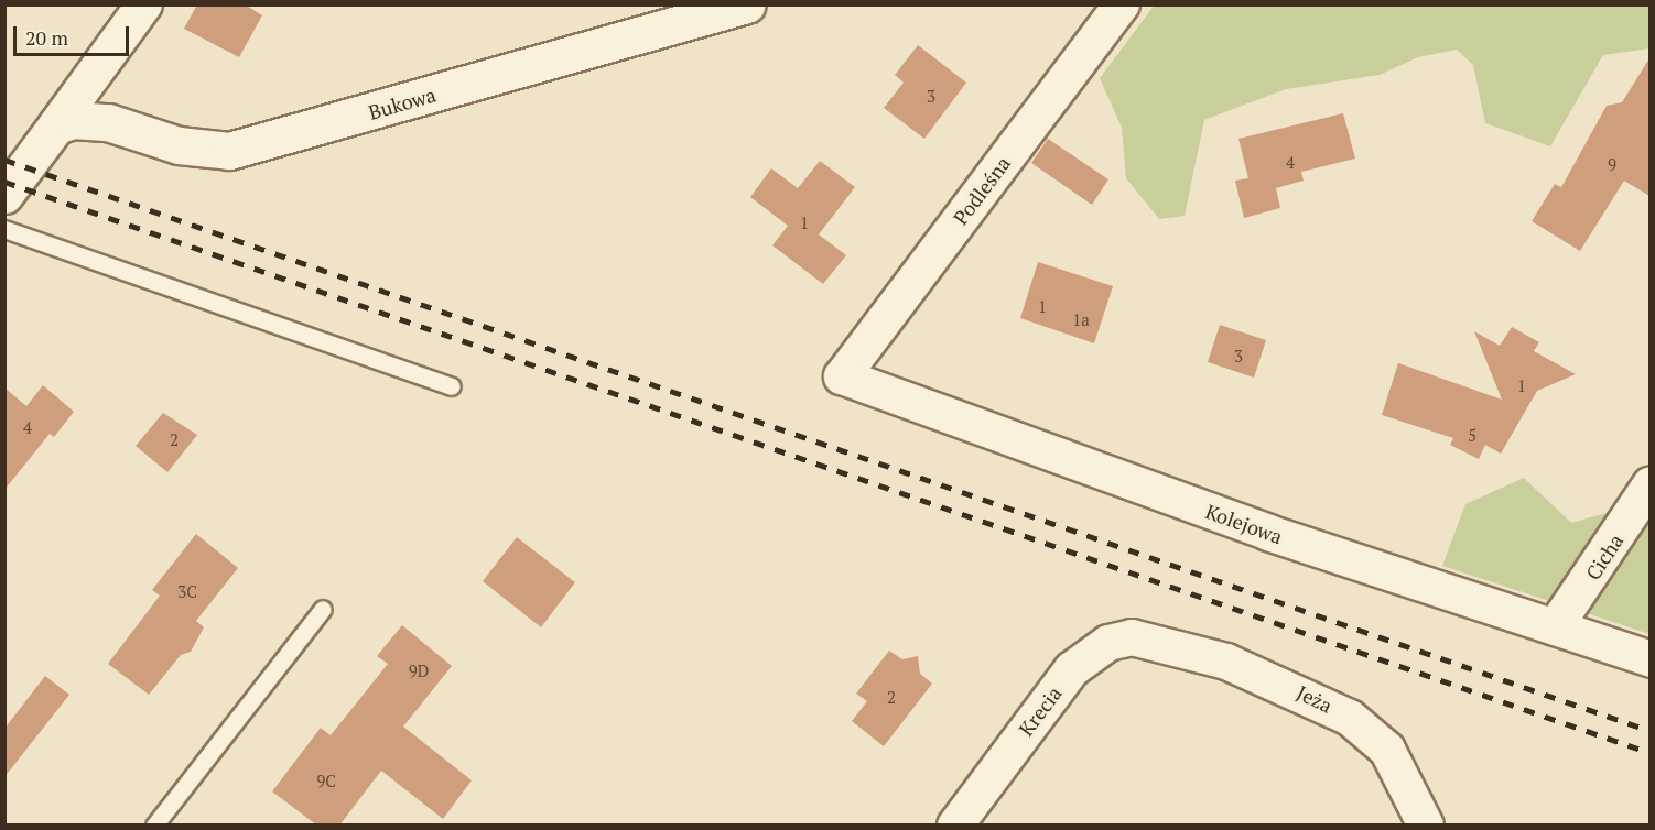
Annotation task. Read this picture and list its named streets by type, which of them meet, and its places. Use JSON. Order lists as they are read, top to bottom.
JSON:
{
  "streets": {
    "street": [
      "Bukowa",
      "Podleśna",
      "Kolejowa",
      "Cicha",
      "Jeża",
      "Krecia"
    ]
  },
  "crossings": [
    ["Podleśna", "Kolejowa"],
    ["Kolejowa", "Cicha"],
    ["Jeża", "Krecia"]
  ],
  "house_numbers": [
    "3",
    "4",
    "9",
    "1",
    "1",
    "1a",
    "3",
    "1",
    "4",
    "5",
    "2",
    "3C",
    "9D",
    "2",
    "9C"
  ],
  "scale_bar": "20 m"
}
